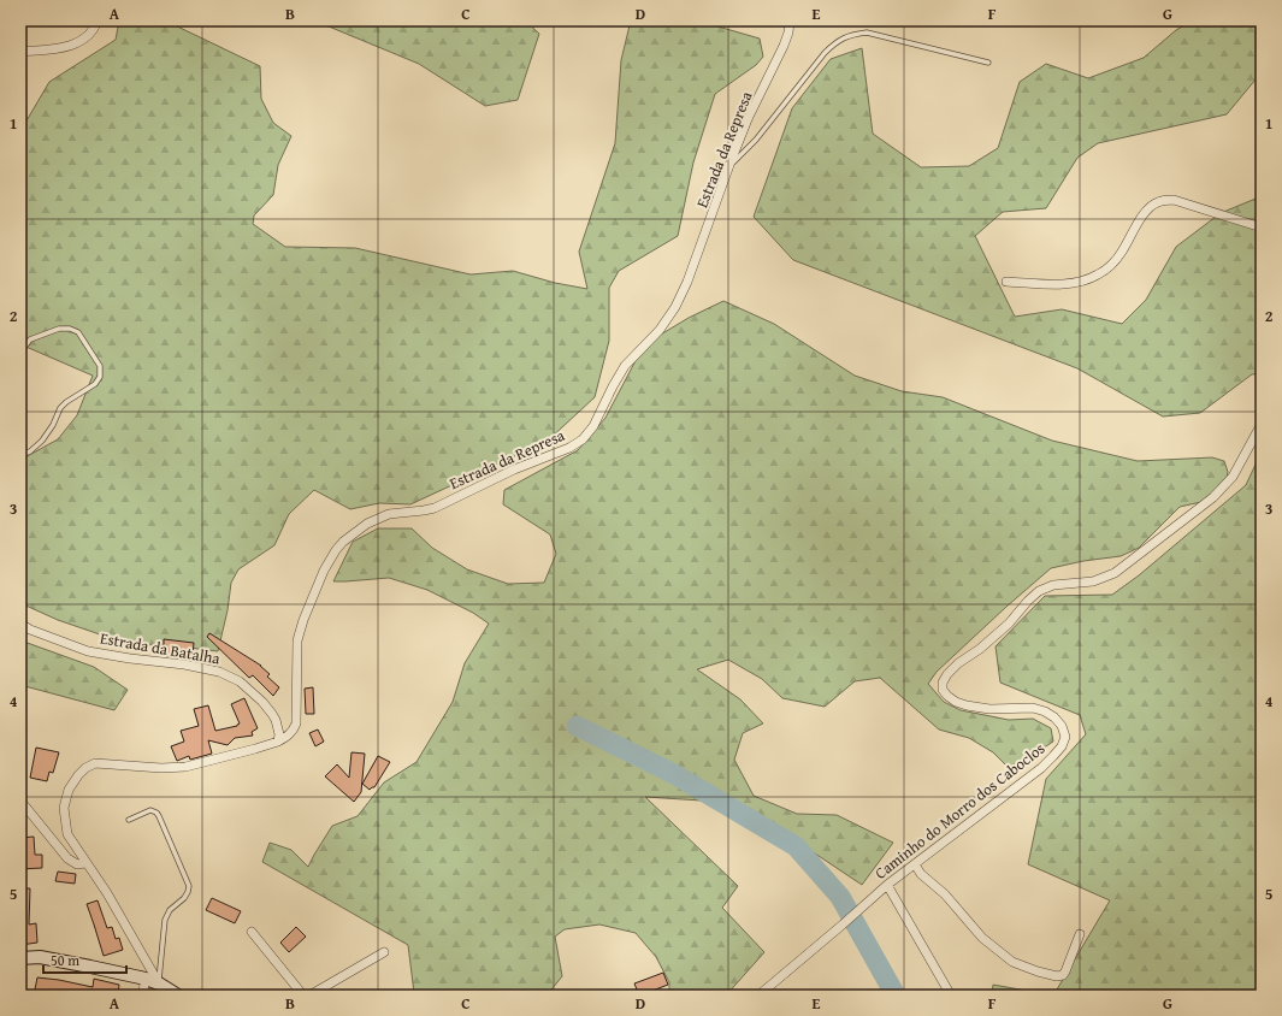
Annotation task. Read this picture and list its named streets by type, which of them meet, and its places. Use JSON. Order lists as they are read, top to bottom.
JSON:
{
  "streets": {
    "street": ["Estrada da Represa", "Estrada da Batalha", "Caminho do Morro dos Caboclos"]
  },
  "crossings": [
    ["Estrada da Represa", "Estrada da Batalha"]
  ],
  "scale_bar": "50 m",
  "grid": {
    "columns": [
      "A",
      "B",
      "C",
      "D",
      "E",
      "F",
      "G"
    ],
    "rows": [
      "1",
      "2",
      "3",
      "4",
      "5"
    ]
  }
}
